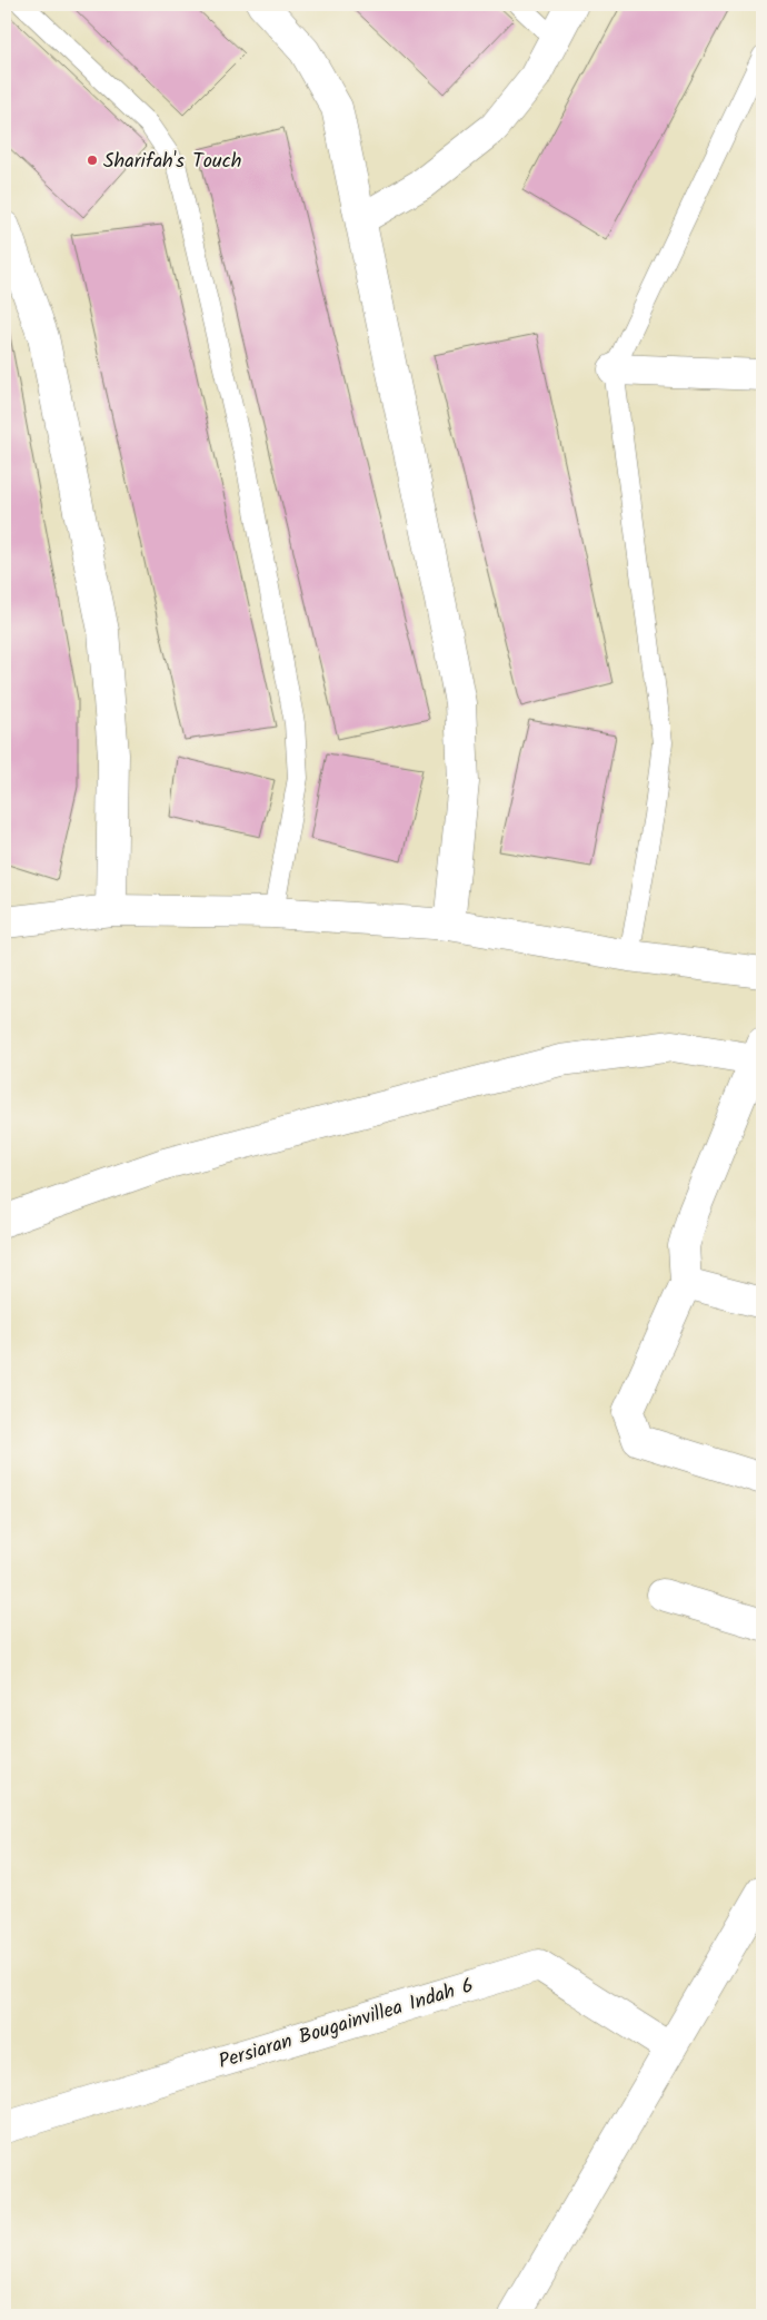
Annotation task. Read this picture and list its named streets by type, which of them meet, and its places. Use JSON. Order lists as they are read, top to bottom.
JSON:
{
  "streets": {
    "street": ["Persiaran Bougainvillea Indah 6"]
  },
  "places": ["Sharifah's Touch"]
}
